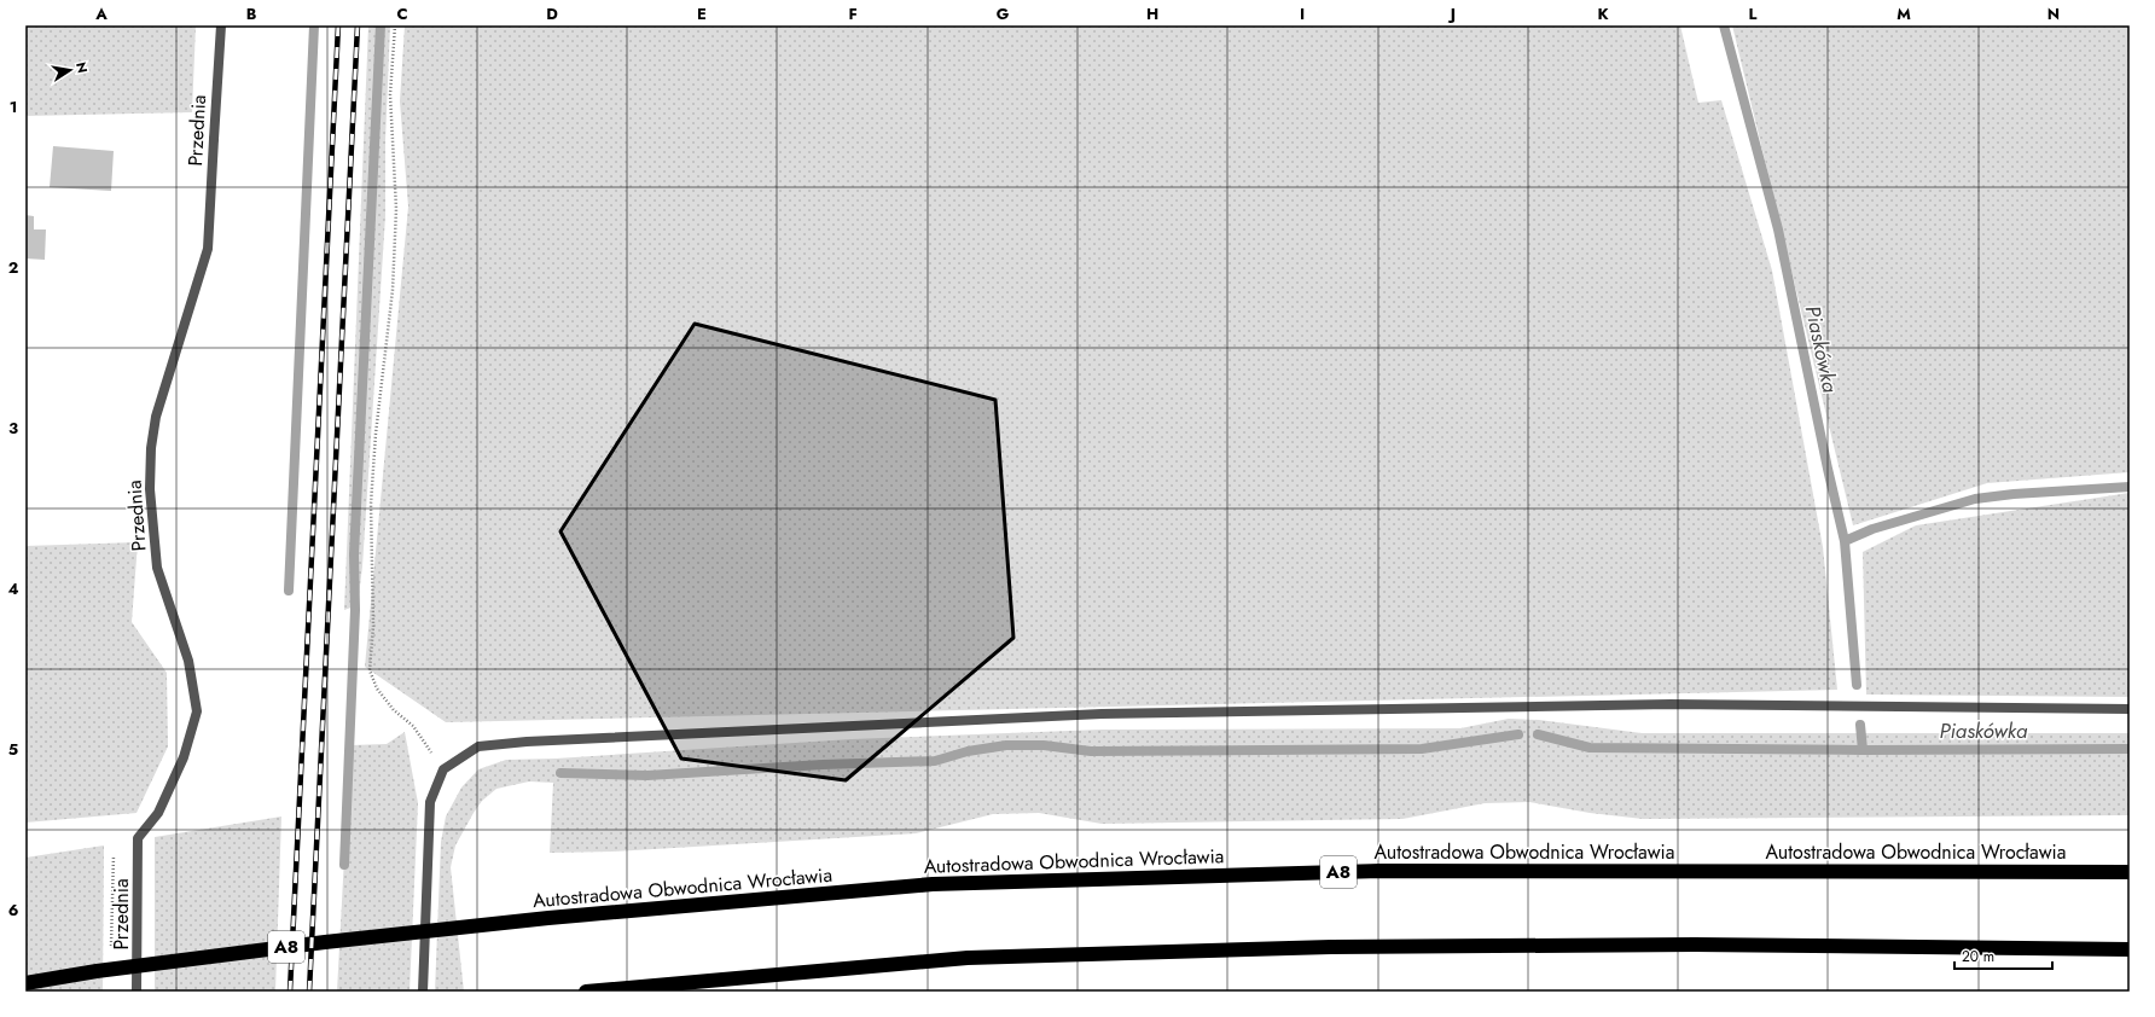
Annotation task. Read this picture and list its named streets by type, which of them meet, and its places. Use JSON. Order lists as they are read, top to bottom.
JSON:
{
  "streets": {
    "highway": ["Autostradowa Obwodnica Wrocławia", "A8"],
    "street": ["Przednia"]
  },
  "water": ["Piaskówka"],
  "scale_bar": "20 m",
  "north": "right",
  "grid": {
    "columns": [
      "A",
      "B",
      "C",
      "D",
      "E",
      "F",
      "G",
      "H",
      "I",
      "J",
      "K",
      "L",
      "M",
      "N"
    ],
    "rows": [
      "1",
      "2",
      "3",
      "4",
      "5",
      "6"
    ]
  }
}
